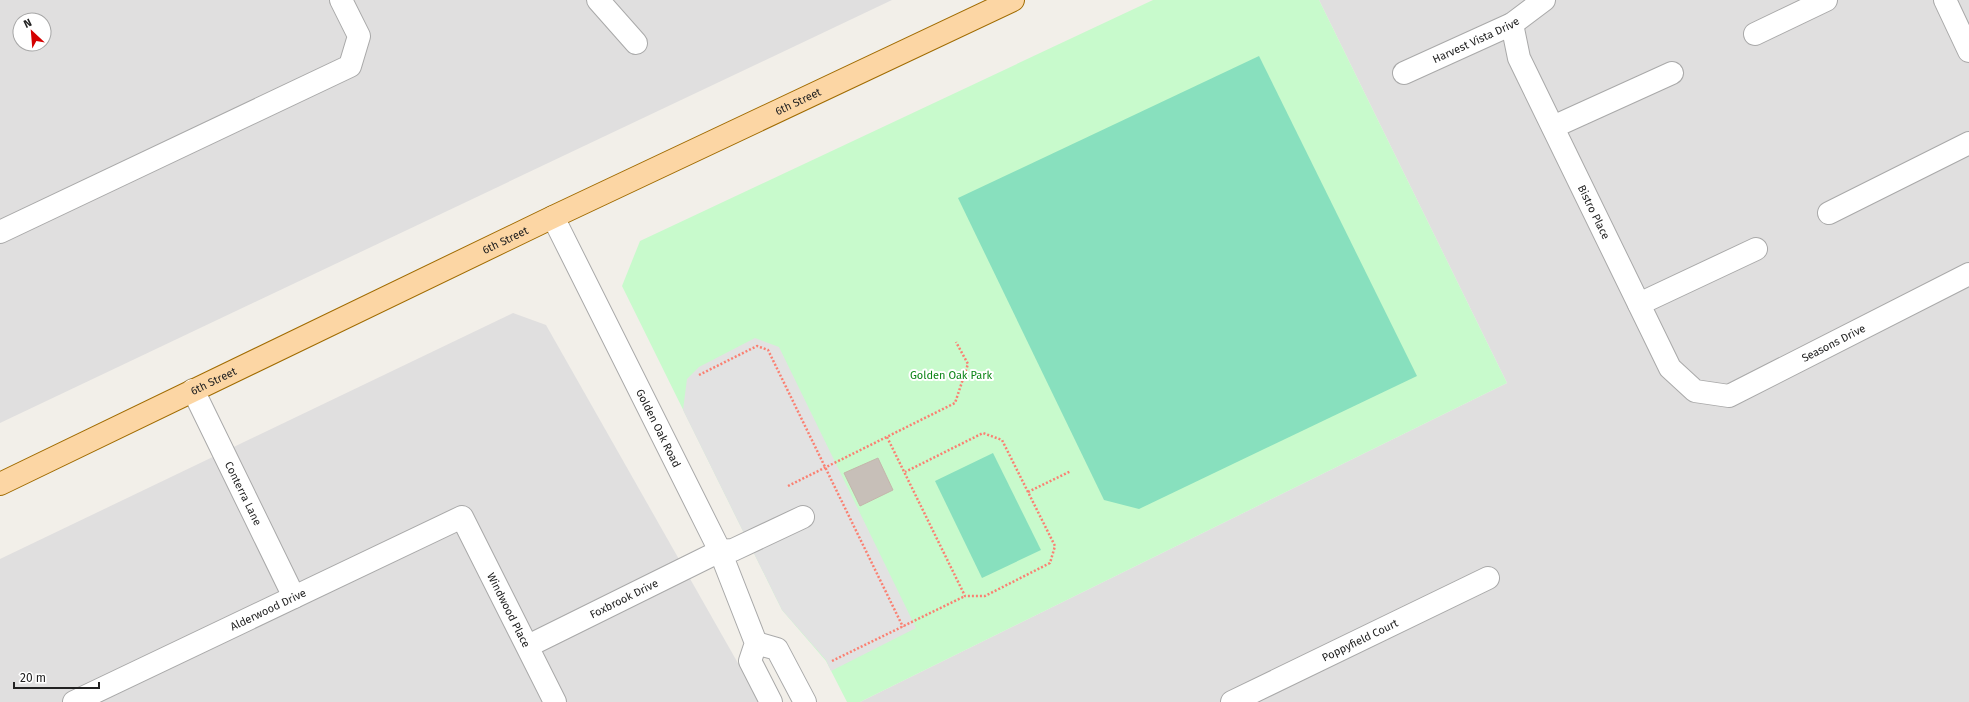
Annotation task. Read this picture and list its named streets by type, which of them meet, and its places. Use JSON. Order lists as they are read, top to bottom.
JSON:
{
  "streets": {
    "main road": ["6th Street"],
    "street": [
      "Harvest Vista Drive",
      "Bistro Place",
      "Seasons Drive",
      "Golden Oak Road",
      "Conterra Lane",
      "Foxbrook Drive",
      "Windwood Place",
      "Alderwood Drive",
      "Poppyfield Court"
    ]
  },
  "crossings": [
    ["Harvest Vista Drive", "Bistro Place"],
    ["6th Street", "Golden Oak Road"],
    ["6th Street", "Conterra Lane"],
    ["Bistro Place", "Seasons Drive"],
    ["Golden Oak Road", "Foxbrook Drive"],
    ["Conterra Lane", "Alderwood Drive"],
    ["Foxbrook Drive", "Windwood Place"],
    ["Windwood Place", "Alderwood Drive"]
  ],
  "parks": ["Golden Oak Park"],
  "scale_bar": "20 m",
  "north": "top left"
}
